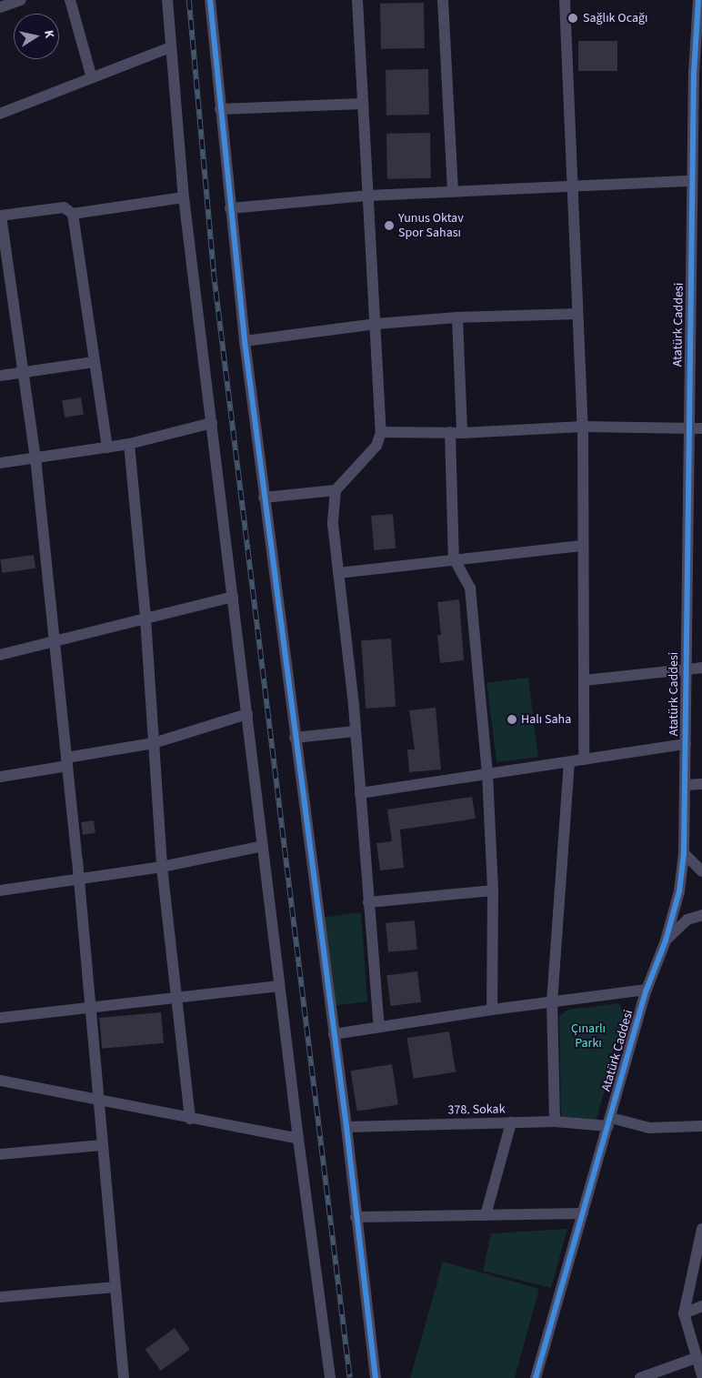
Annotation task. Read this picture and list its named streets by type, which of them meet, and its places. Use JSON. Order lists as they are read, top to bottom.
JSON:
{
  "streets": {
    "street": ["Atatürk Caddesi", "378. Sokak"]
  },
  "crossings": [
    ["Atatürk Caddesi", "378. Sokak"]
  ],
  "parks": ["Çınarlı Parkı"],
  "places": ["Sağlık Ocağı", "Yunus Oktav Spor Sahası", "Halı Saha"],
  "north": "right"
}
